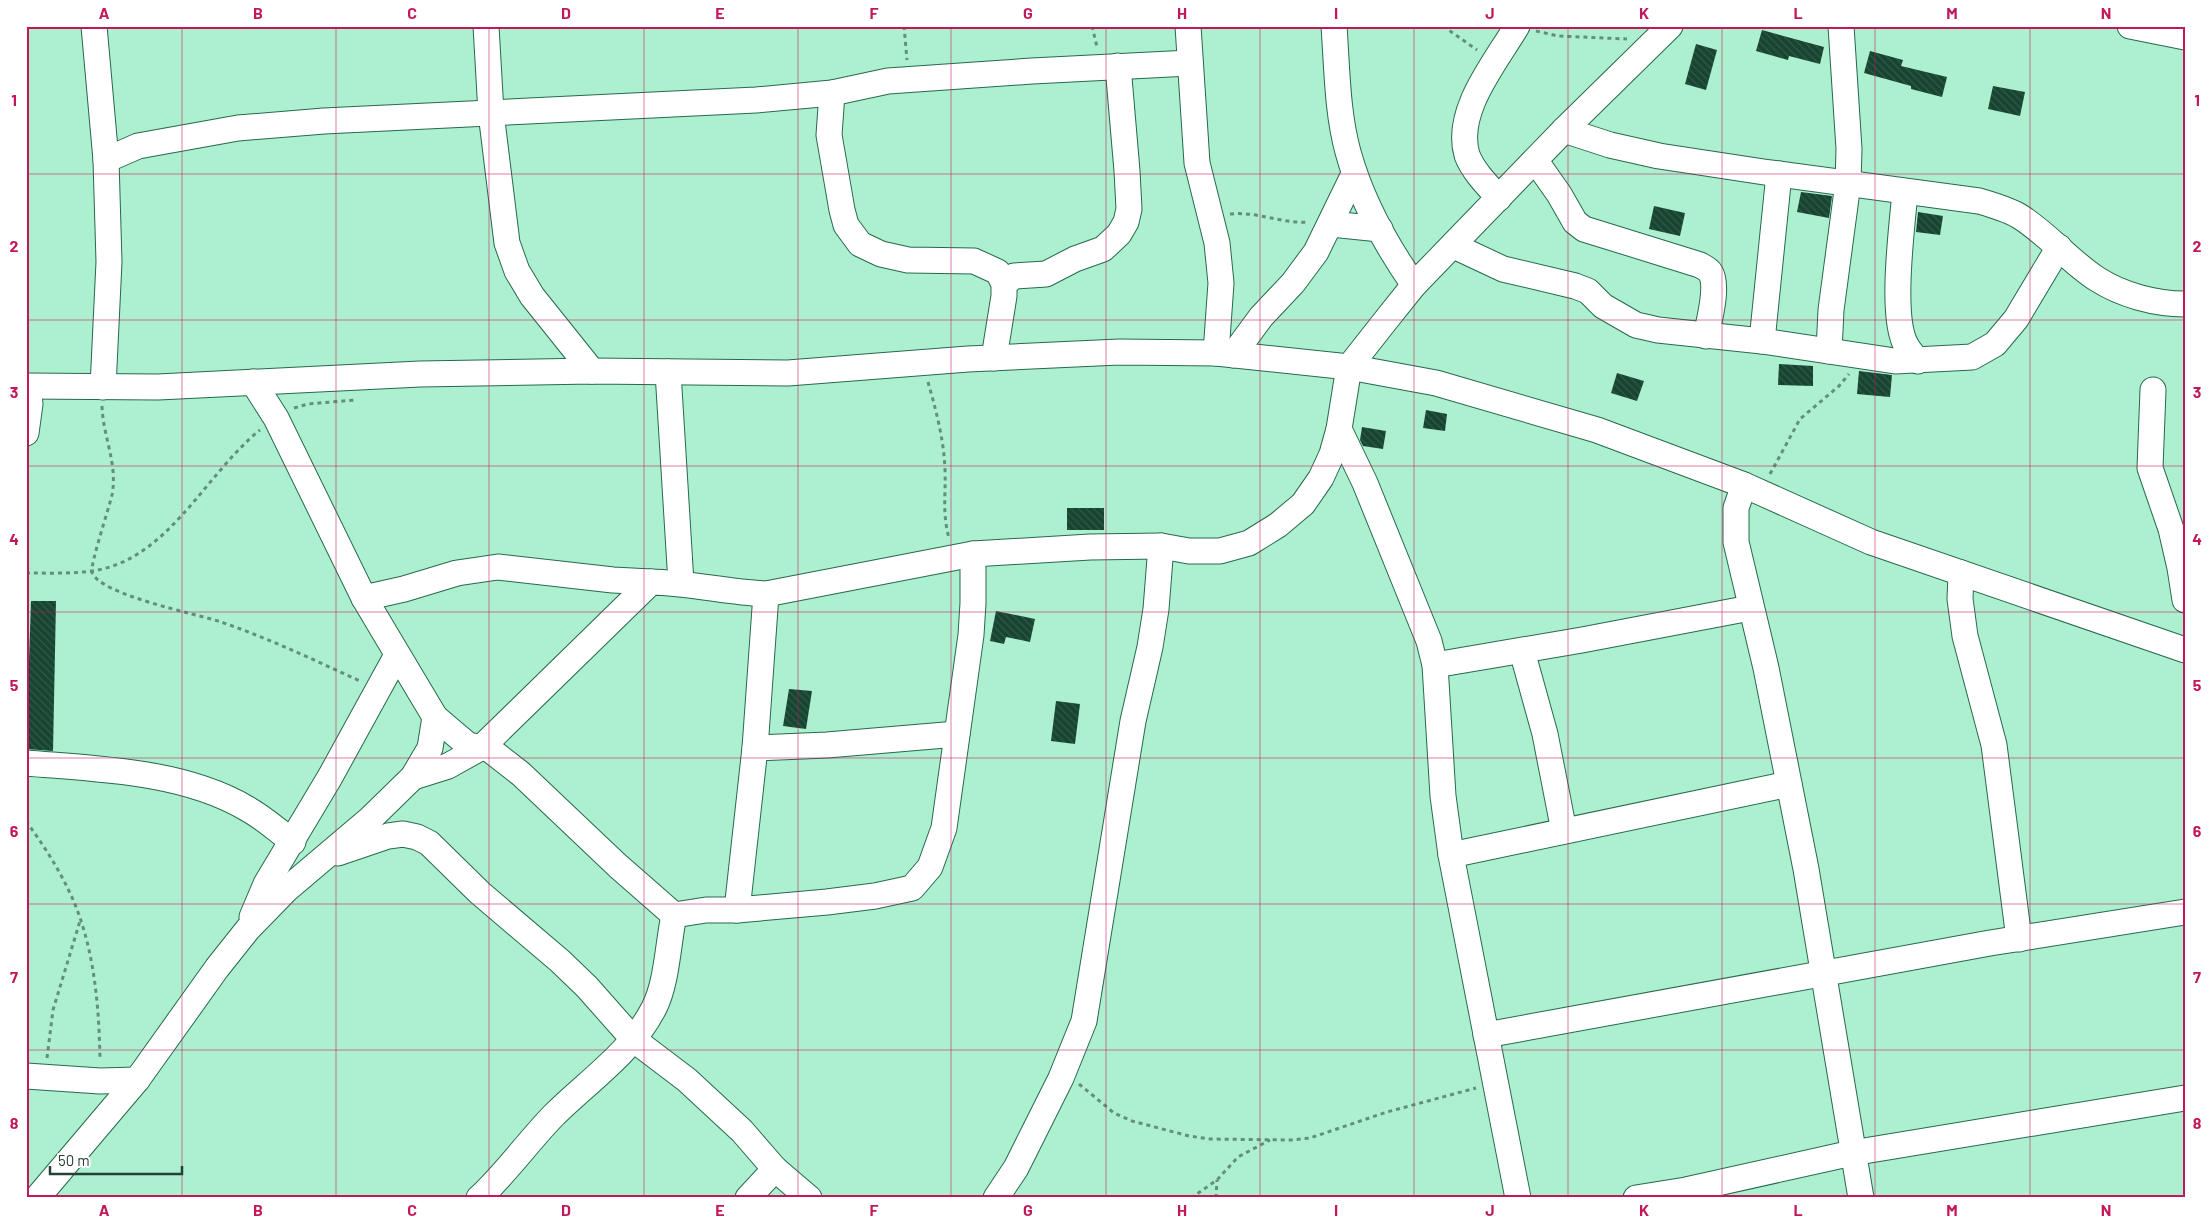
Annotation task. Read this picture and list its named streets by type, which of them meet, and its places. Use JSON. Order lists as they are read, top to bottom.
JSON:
{
  "scale_bar": "50 m",
  "grid": {
    "columns": [
      "A",
      "B",
      "C",
      "D",
      "E",
      "F",
      "G",
      "H",
      "I",
      "J",
      "K",
      "L",
      "M",
      "N"
    ],
    "rows": [
      "1",
      "2",
      "3",
      "4",
      "5",
      "6",
      "7",
      "8"
    ]
  }
}
